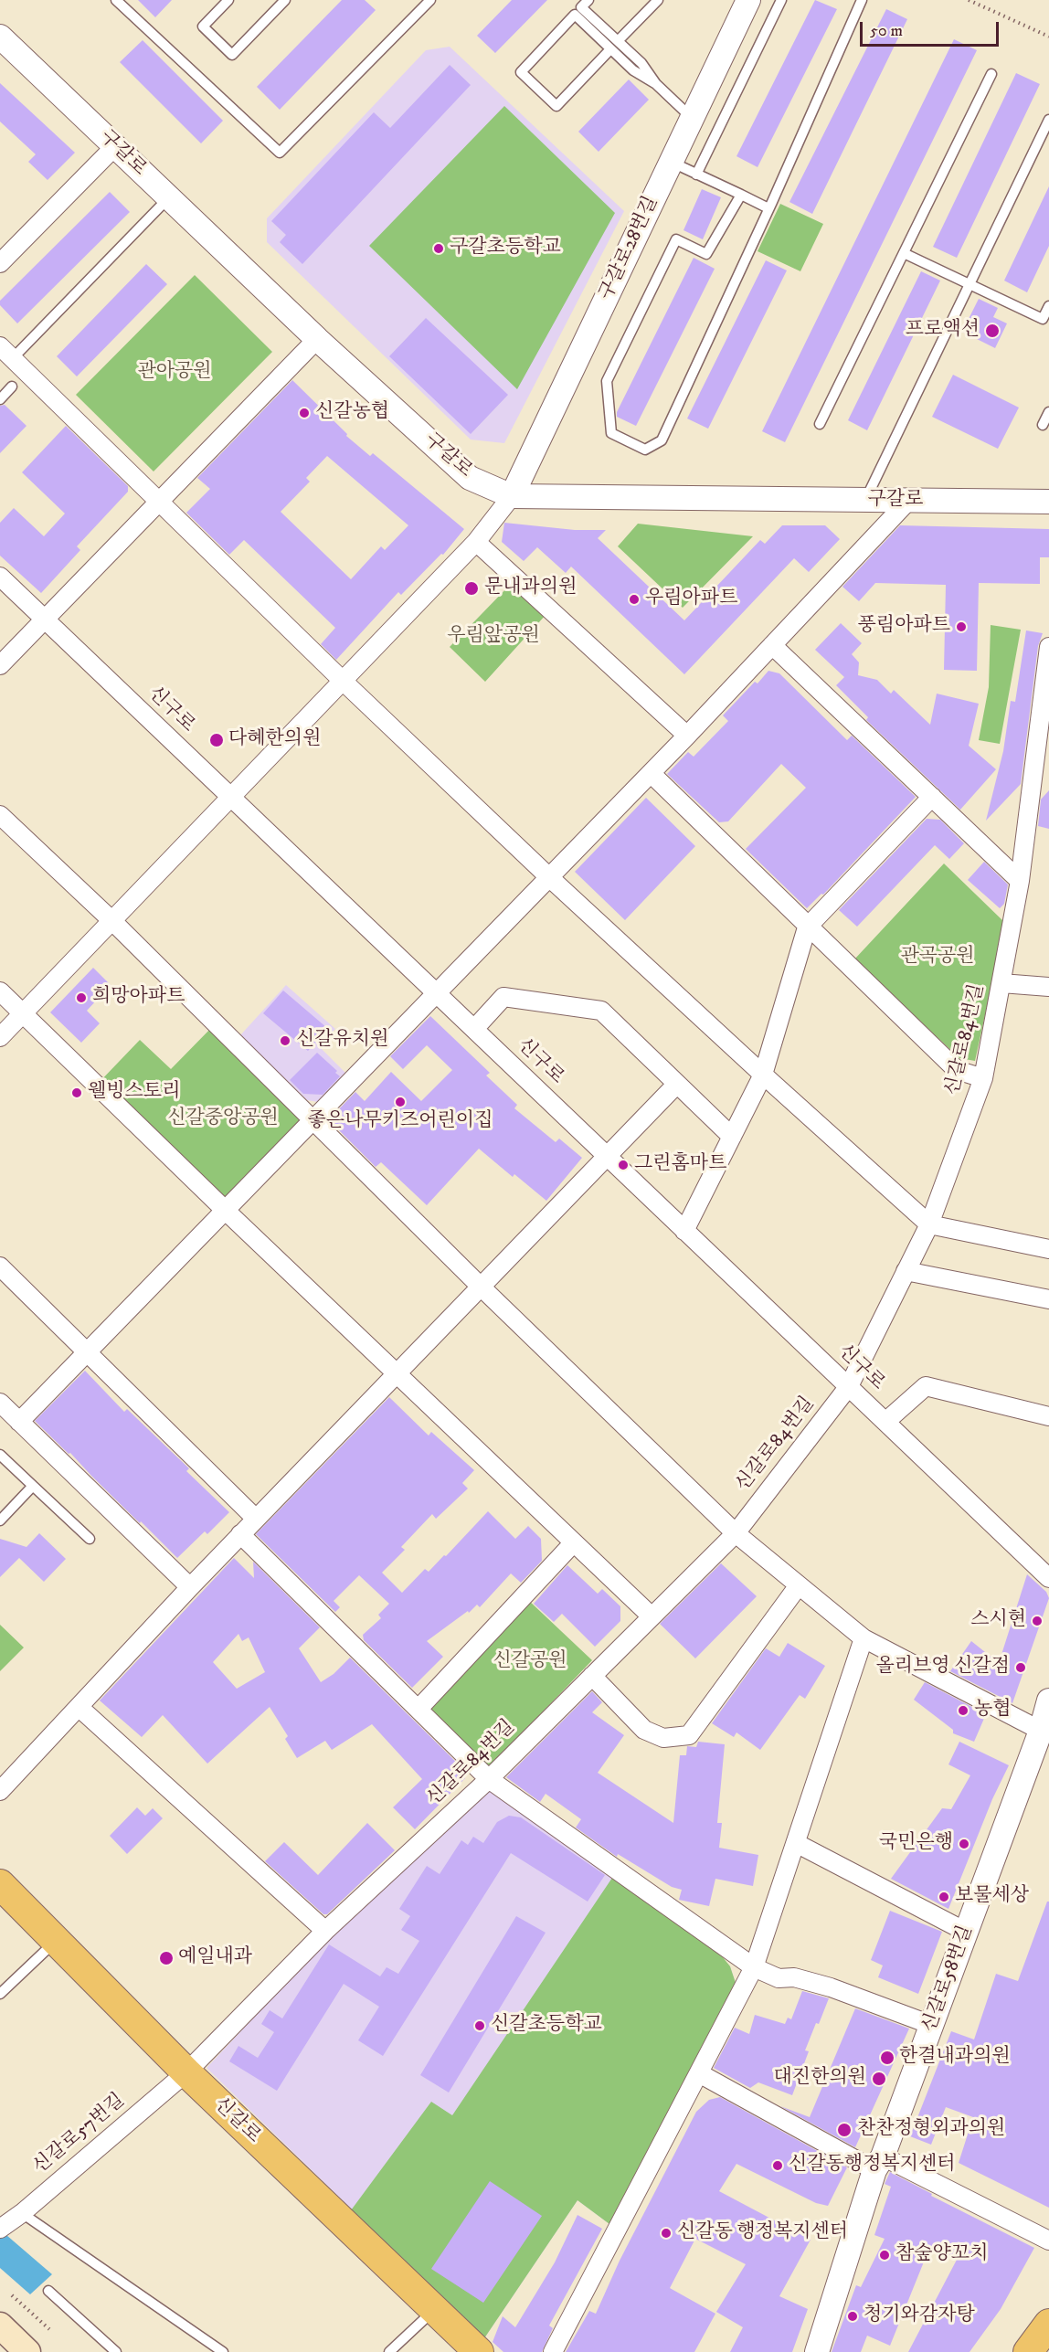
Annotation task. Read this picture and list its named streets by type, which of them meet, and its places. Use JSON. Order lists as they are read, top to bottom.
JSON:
{
  "streets": {
    "main road": ["신갈로"],
    "street": [
      "구갈로",
      "구갈로28번길",
      "신구로",
      "신갈로84번길",
      "신갈로58번길",
      "신갈로57번길"
    ]
  },
  "crossings": [
    ["구갈로", "구갈로28번길"],
    ["신구로", "신갈로84번길"],
    ["신갈로84번길", "신갈로"],
    ["신갈로84번길", "신갈로57번길"],
    ["신갈로", "신갈로57번길"]
  ],
  "parks": [
    "관아공원",
    "우림앞공원",
    "관곡공원",
    "신갈중앙공원",
    "신갈공원"
  ],
  "places": [
    "구갈초등학교",
    "프로액션",
    "신갈농협",
    "문내과의원",
    "우림아파트",
    "풍림아파트",
    "다혜한의원",
    "희망아파트",
    "신갈유치원",
    "웰빙스토리",
    "좋은나무키즈어린이집",
    "그린홈마트",
    "스시현",
    "올리브영 신갈점",
    "농협",
    "국민은행",
    "보물세상",
    "예일내과",
    "신갈초등학교",
    "한결내과의원",
    "대진한의원",
    "찬찬정형외과의원",
    "신갈동행정복지센터",
    "신갈동 행정복지센터",
    "참숲양꼬치",
    "청기와감자탕"
  ],
  "scale_bar": "50 m"
}
